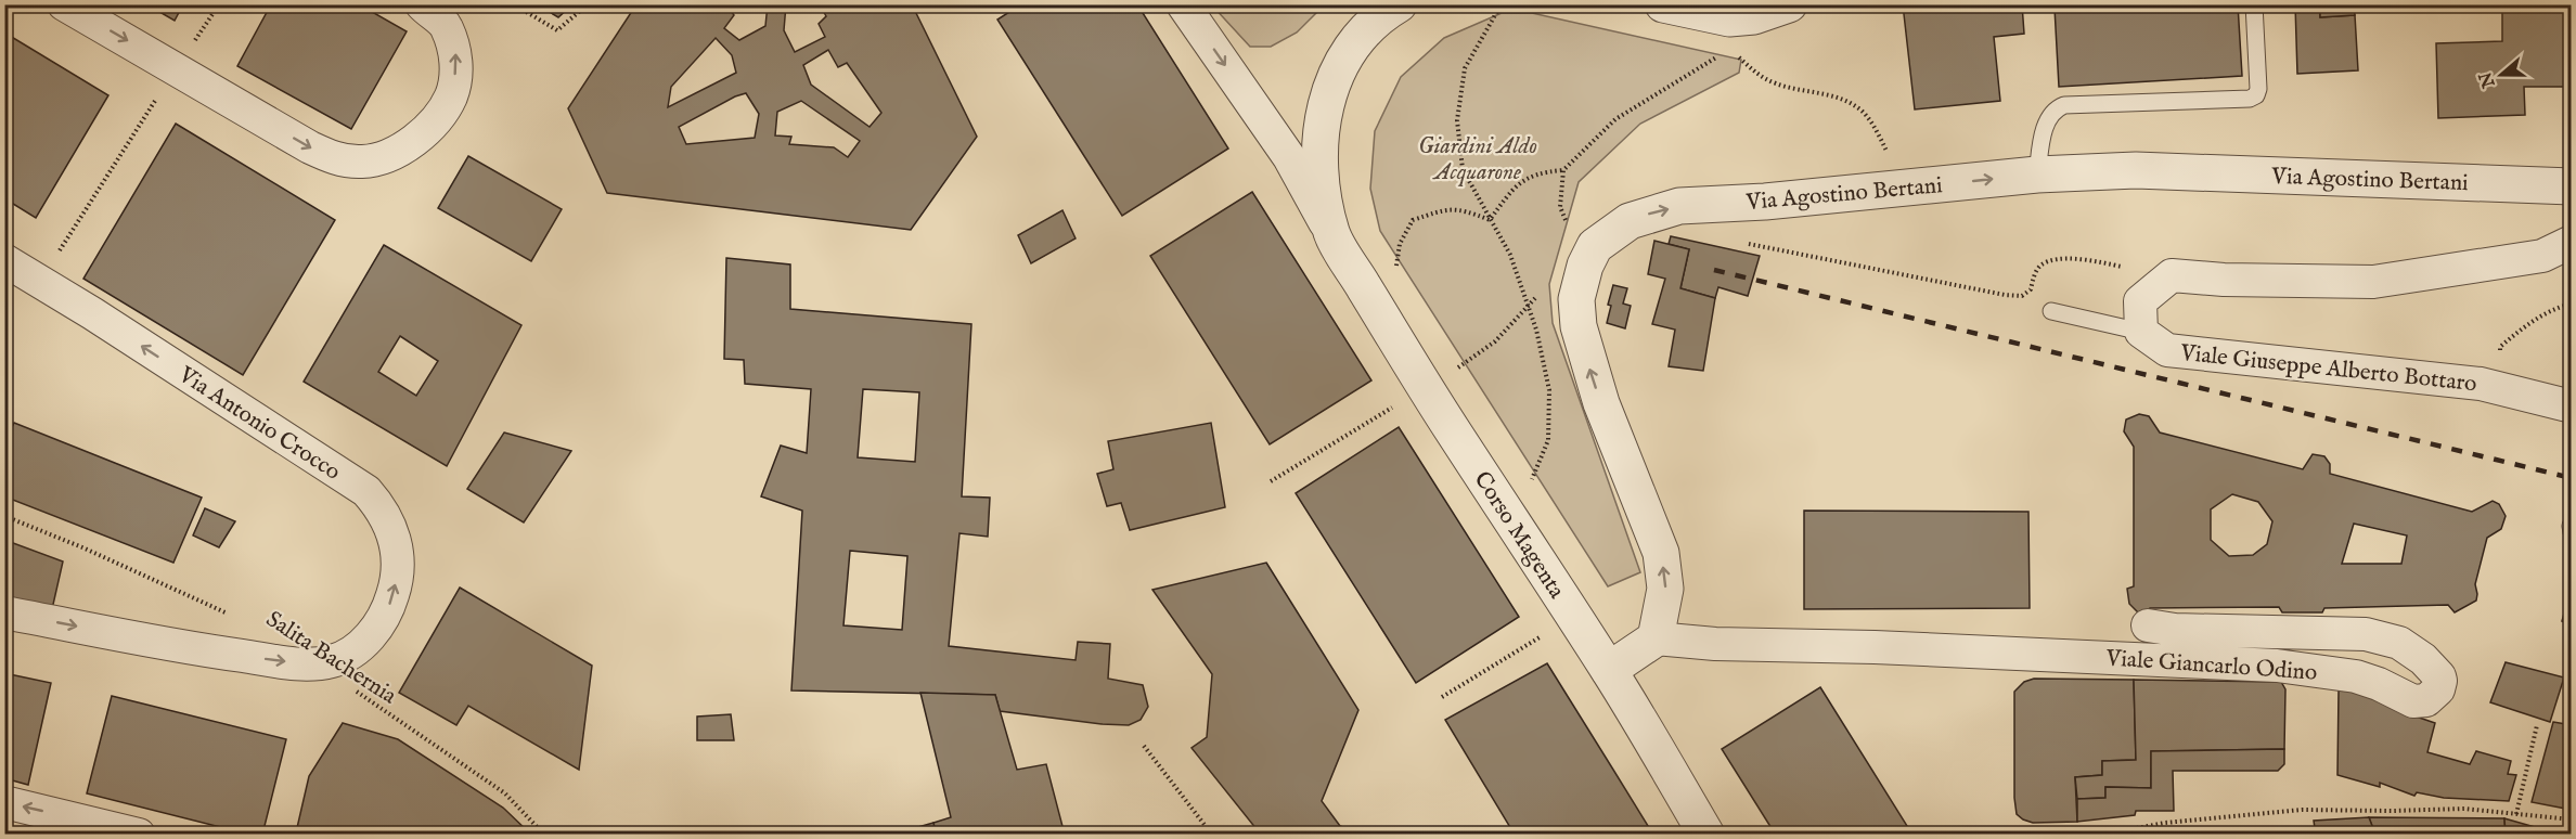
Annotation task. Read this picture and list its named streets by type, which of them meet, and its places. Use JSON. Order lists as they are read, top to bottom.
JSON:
{
  "streets": {
    "street": [
      "Via Agostino Bertani",
      "Viale Giuseppe Alberto Bottaro",
      "Via Antonio Crocco",
      "Corso Magenta",
      "Viale Giancarlo Odino"
    ],
    "path": ["Salita Bachernia"]
  },
  "crossings": [
    ["Via Antonio Crocco", "Salita Bachernia"]
  ],
  "one_way": ["Via Agostino Bertani"],
  "parks": ["Giardini Aldo Acquarone"],
  "north": "left"
}
